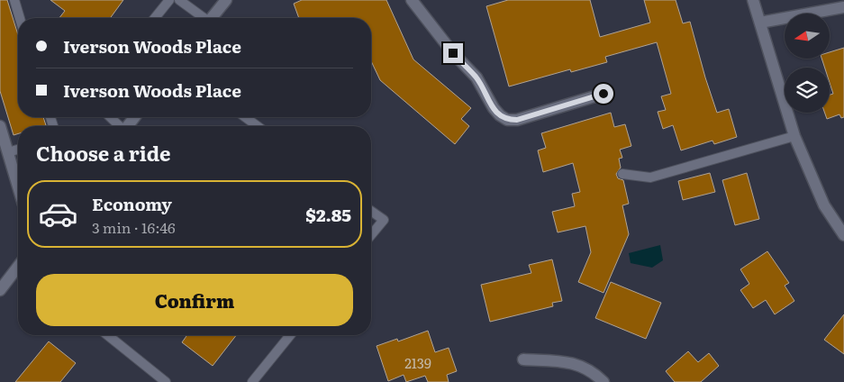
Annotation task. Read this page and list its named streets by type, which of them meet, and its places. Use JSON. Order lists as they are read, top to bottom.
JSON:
{
  "house_numbers": ["2139"],
  "north": "left",
  "page": {
    "banner": ["Iverson Woods Place", "Iverson Woods Place"],
    "heading": "Choose a ride",
    "list": [
      {
        "name": "Economy",
        "note": "3 min · 16:46",
        "value": "$2.85"
      }
    ],
    "buttons": "Confirm"
  }
}
